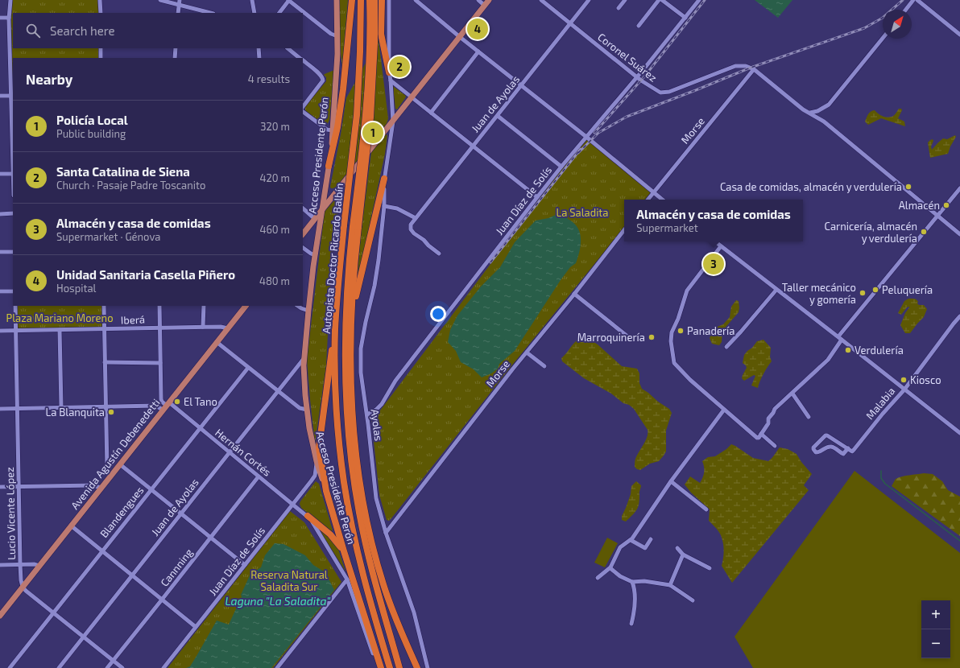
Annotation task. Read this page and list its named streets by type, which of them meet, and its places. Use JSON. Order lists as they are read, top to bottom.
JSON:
{
  "streets": {
    "highway": ["Acceso Presidente Perón", "Autopista Doctor Ricardo Balbín"],
    "main road": ["Avenida Agustín Debenedetti"],
    "street": [
      "Coronel Suárez",
      "Juan de Ayolas",
      "Morse",
      "Juan Díaz de Solís",
      "Iberá",
      "Malabia",
      "Ayolas",
      "Hernán Cortés",
      "Blandengues",
      "Lucio Vicente López",
      "Cannning"
    ]
  },
  "crossings": [
    ["Coronel Suárez", "Juan de Ayolas"],
    ["Coronel Suárez", "Morse"],
    ["Coronel Suárez", "Juan Díaz de Solís"],
    ["Juan de Ayolas", "Acceso Presidente Perón"],
    ["Juan de Ayolas", "Hernán Cortés"],
    ["Morse", "Ayolas"],
    ["Acceso Presidente Perón", "Juan Díaz de Solís"],
    ["Acceso Presidente Perón", "Autopista Doctor Ricardo Balbín"],
    ["Juan Díaz de Solís", "Ayolas"],
    ["Juan Díaz de Solís", "Hernán Cortés"],
    ["Iberá", "Avenida Agustín Debenedetti"],
    ["Iberá", "Lucio Vicente López"],
    ["Hernán Cortés", "Avenida Agustín Debenedetti"],
    ["Hernán Cortés", "Blandengues"],
    ["Hernán Cortés", "Lucio Vicente López"],
    ["Hernán Cortés", "Cannning"],
    ["Avenida Agustín Debenedetti", "Lucio Vicente López"]
  ],
  "water": ["Laguna \"La Saladita\""],
  "parks": ["La Saladita", "Plaza Mariano Moreno", "Reserva Natural Saladita Sur"],
  "places": [
    "Casa de comidas, almacén y verdulería",
    "Almacén",
    "Carnicería, almacén y verdulería",
    "Peluquería",
    "Taller mecánico y gomería",
    "Panadería",
    "Marroquinería",
    "Verdulería",
    "Kiosco",
    "El Tano",
    "La Blanquita"
  ],
  "north": "top right",
  "page": {
    "search": "Search here",
    "pins": [
      "4",
      "2",
      "1",
      "3"
    ],
    "heading": ["Nearby", "4 results"],
    "list": [
      {
        "mark": "1",
        "name": "Policía Local",
        "note": "Public building",
        "value": "320 m"
      },
      {
        "mark": "2",
        "name": "Santa Catalina de Siena",
        "note": "Church · Pasaje Padre Toscanito",
        "value": "420 m"
      },
      {
        "mark": "3",
        "name": "Almacén y casa de comidas",
        "note": "Supermarket · Génova",
        "value": "460 m"
      },
      {
        "mark": "4",
        "name": "Unidad Sanitaria Casella Piñero",
        "note": "Hospital",
        "value": "480 m"
      }
    ],
    "popup": ["Almacén y casa de comidas", "Supermarket"],
    "map_buttons": ["+", "−"]
  }
}
